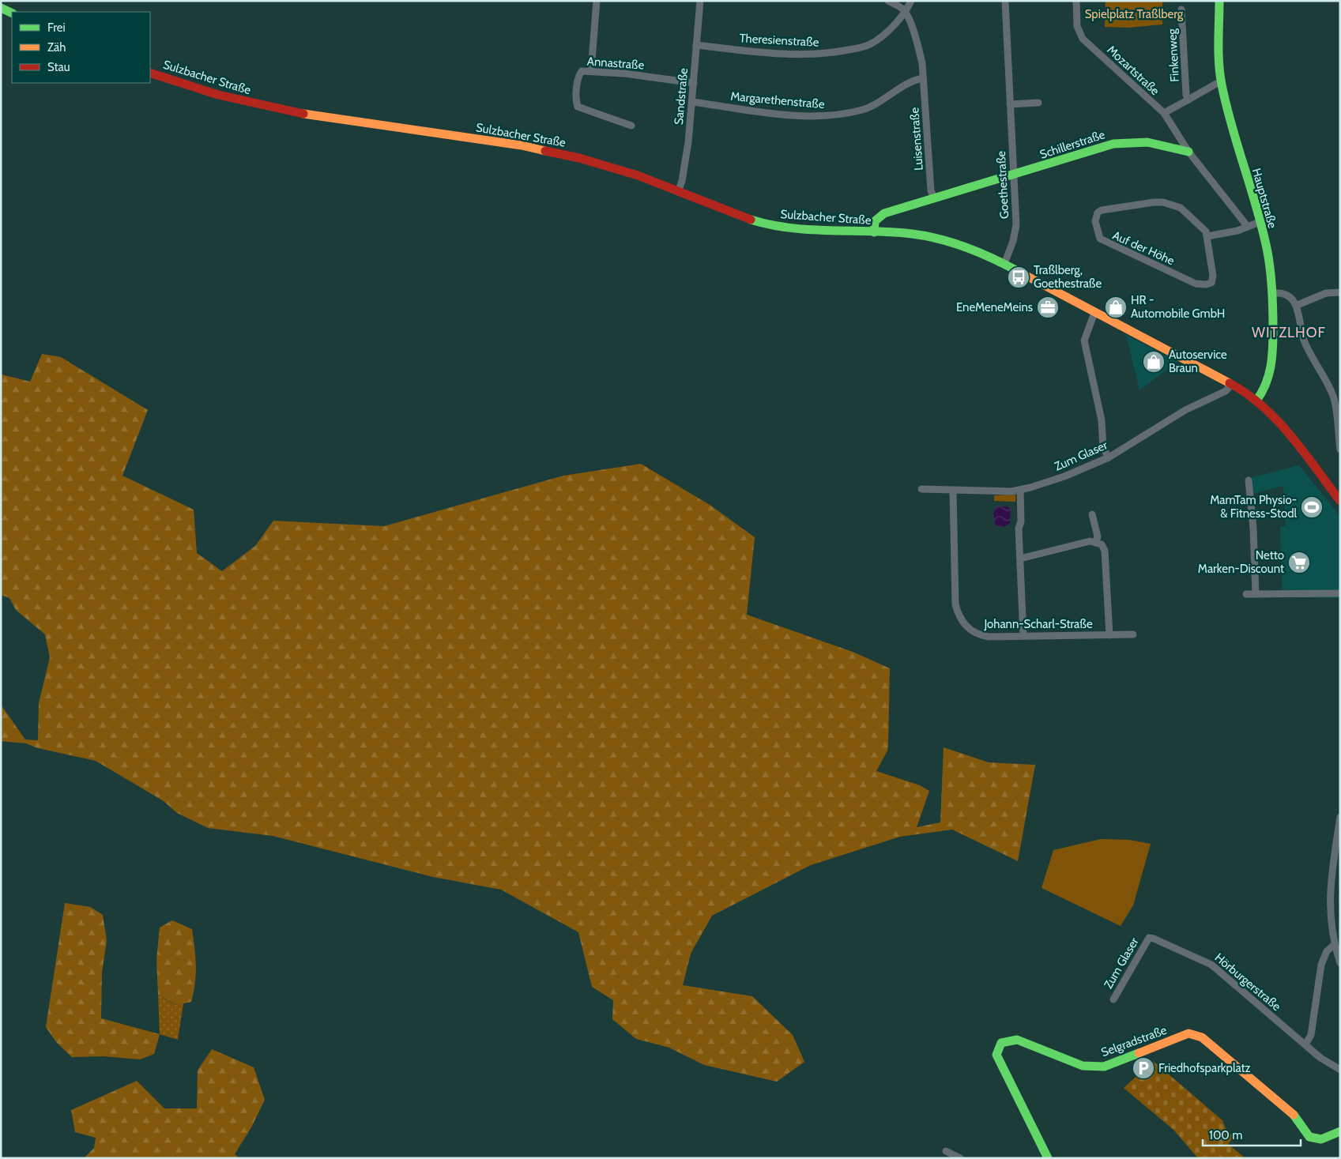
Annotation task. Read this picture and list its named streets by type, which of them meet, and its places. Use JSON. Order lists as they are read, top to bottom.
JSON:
{
  "streets": {
    "main road": [
      "Sulzbacher Straße",
      "Schillerstraße",
      "Hauptstraße",
      "Selgradstraße"
    ],
    "street": [
      "Theresienstraße",
      "Finkenweg",
      "Annastraße",
      "Mozartstraße",
      "Sandstraße",
      "Margarethenstraße",
      "Luisenstraße",
      "Goethestraße",
      "Auf der Höhe",
      "Zum Glaser",
      "Johann-Scharl-Straße",
      "Hörburgerstraße"
    ]
  },
  "crossings": [
    ["Theresienstraße", "Sandstraße"],
    ["Theresienstraße", "Luisenstraße"],
    ["Annastraße", "Sandstraße"],
    ["Mozartstraße", "Schillerstraße"],
    ["Sulzbacher Straße", "Sandstraße"],
    ["Sulzbacher Straße", "Schillerstraße"],
    ["Sulzbacher Straße", "Goethestraße"],
    ["Sulzbacher Straße", "Hauptstraße"],
    ["Sulzbacher Straße", "Zum Glaser"],
    ["Sandstraße", "Margarethenstraße"],
    ["Margarethenstraße", "Luisenstraße"],
    ["Luisenstraße", "Schillerstraße"],
    ["Schillerstraße", "Goethestraße"],
    ["Zum Glaser", "Johann-Scharl-Straße"],
    ["Zum Glaser", "Hörburgerstraße"]
  ],
  "districts": ["WITZLHOF"],
  "parks": ["Spielplatz Traßlberg"],
  "places": {
    "bus stop": ["Traßlberg, Goethestraße"],
    "office": ["EneMeneMeins"],
    "shop": ["HR - Automobile GmbH", "Autoservice Braun"],
    "sports": ["MamTam Physio- & Fitness-Stodl"],
    "supermarket": ["Netto Marken-Discount"],
    "parking": ["Friedhofsparkplatz"]
  },
  "legend": ["Frei", "Zäh", "Stau"],
  "scale_bar": "100 m"
}
